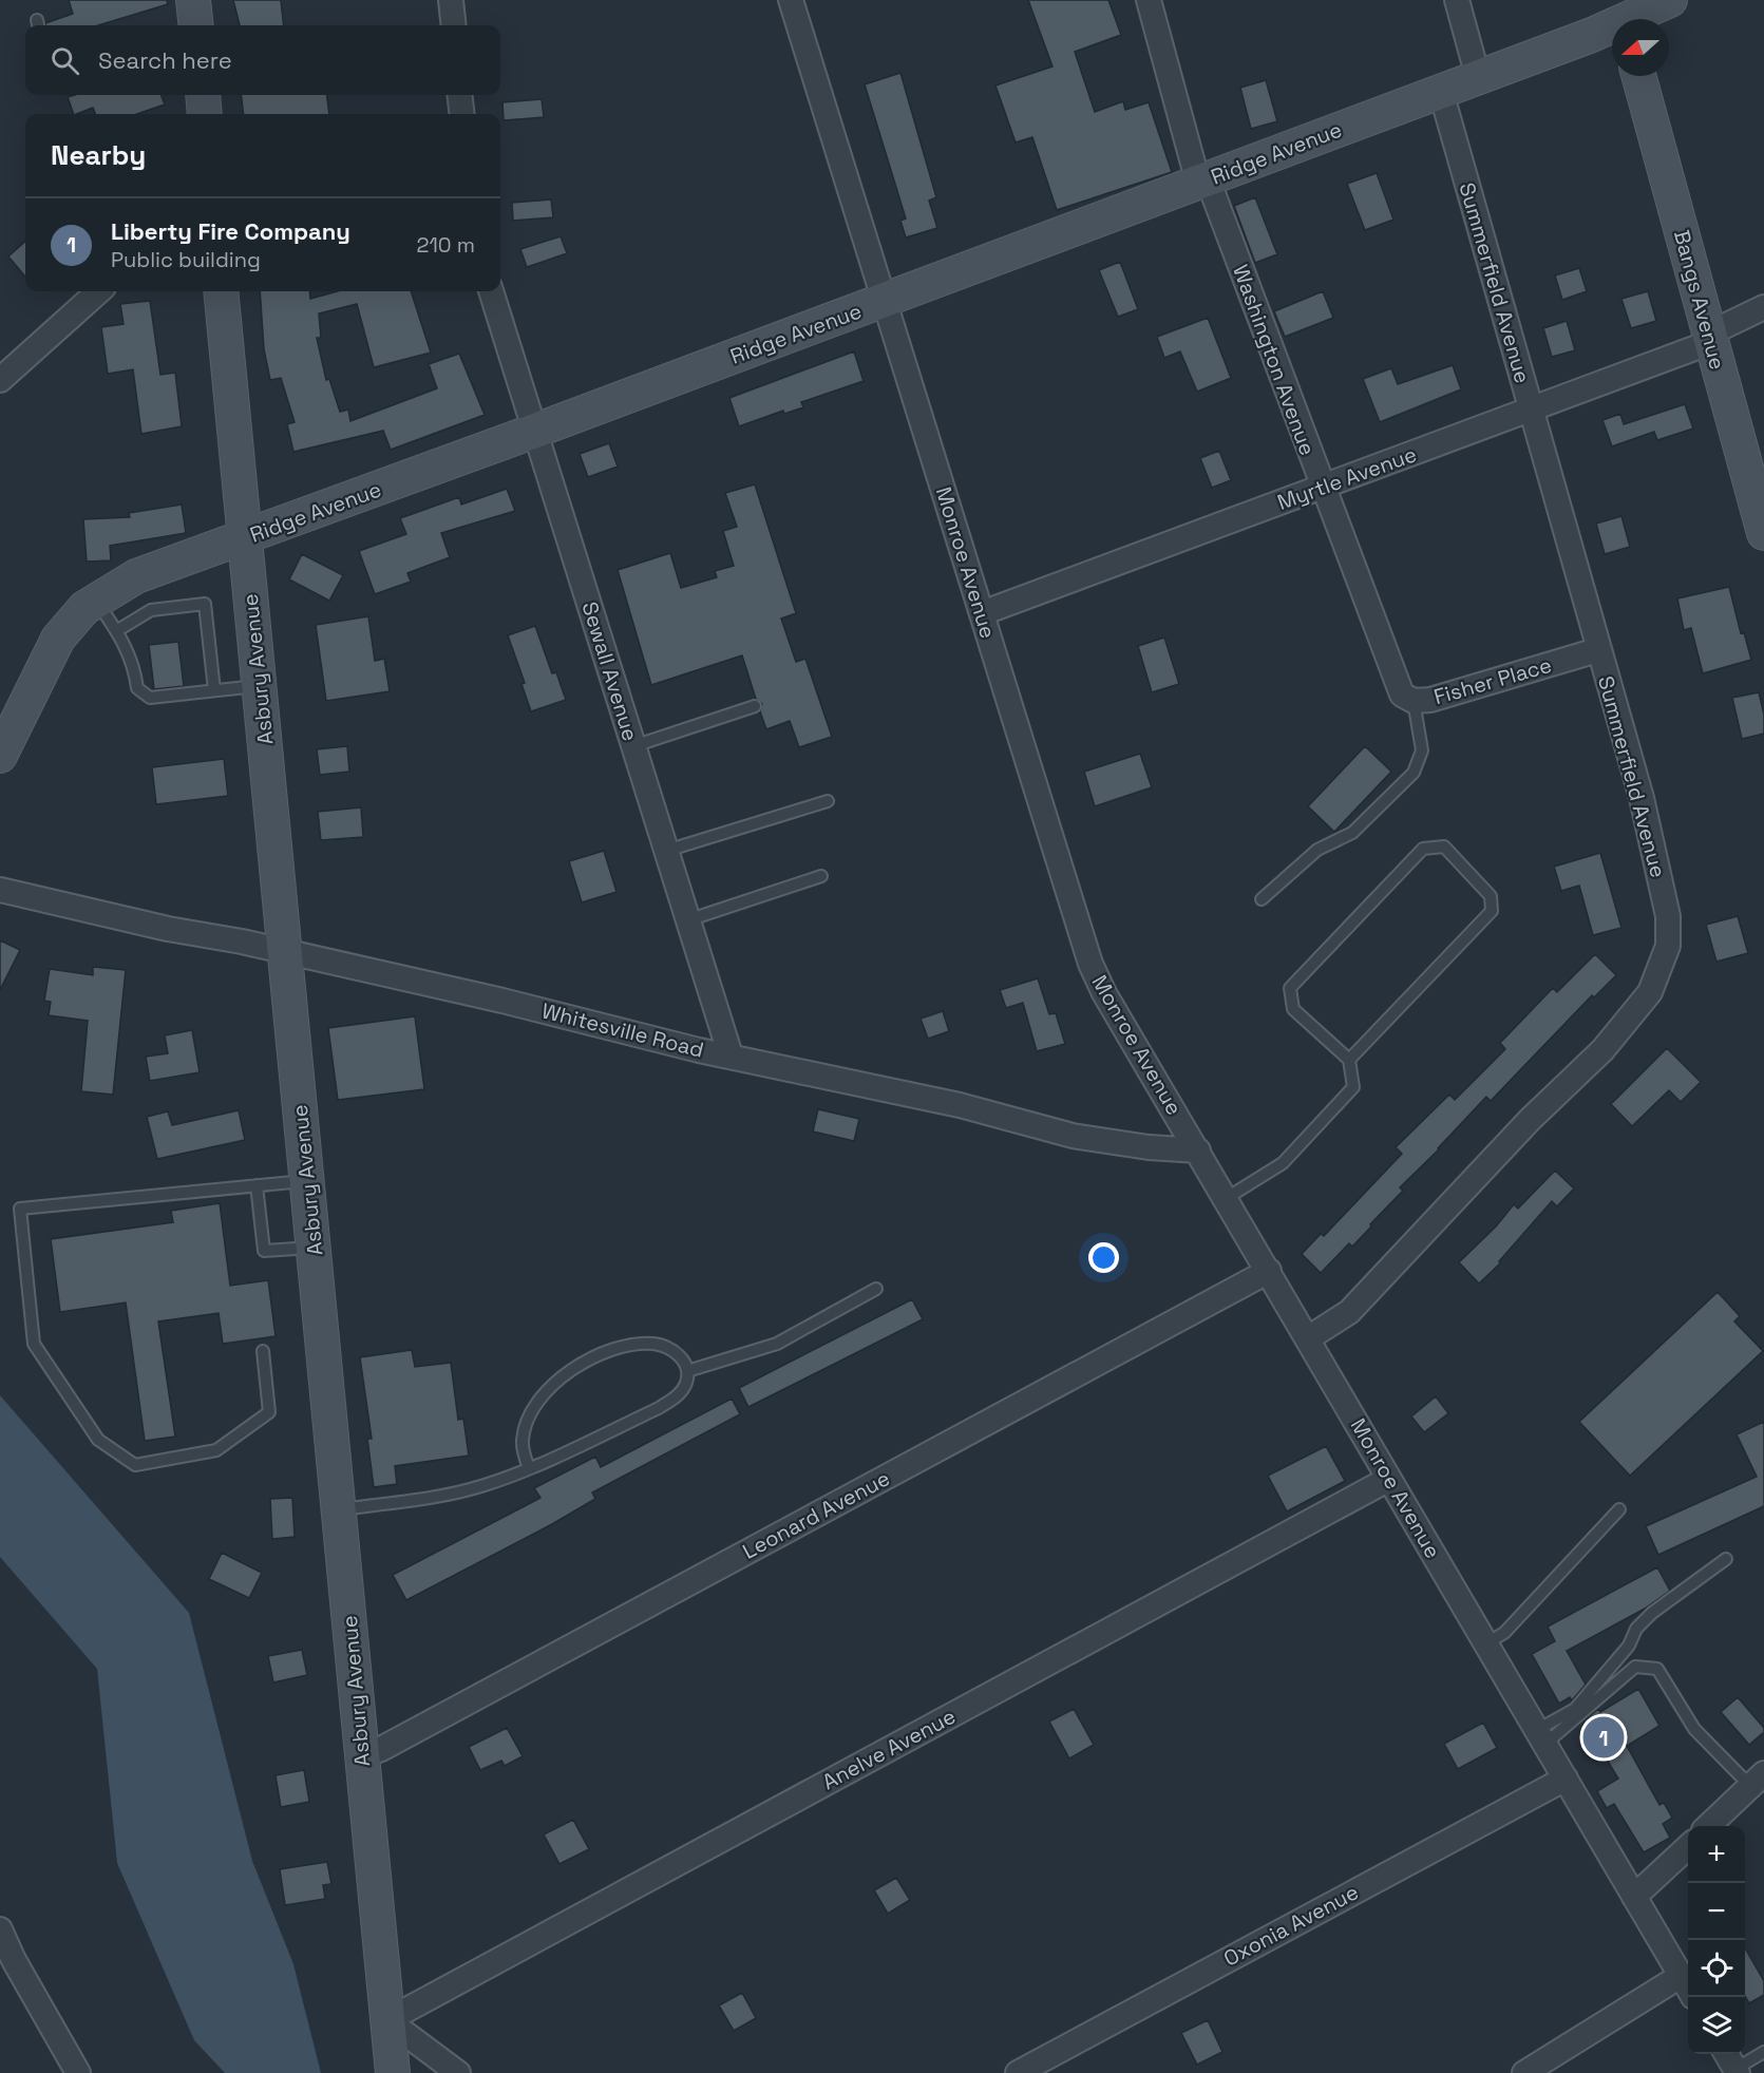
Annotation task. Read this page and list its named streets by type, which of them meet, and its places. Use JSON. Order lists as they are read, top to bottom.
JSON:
{
  "streets": {
    "street": [
      "Ridge Avenue",
      "Summerfield Avenue",
      "Bangs Avenue",
      "Washington Avenue",
      "Myrtle Avenue",
      "Monroe Avenue",
      "Asbury Avenue",
      "Sewall Avenue",
      "Fisher Place",
      "Whitesville Road",
      "Leonard Avenue",
      "Anelve Avenue",
      "Oxonia Avenue"
    ]
  },
  "crossings": [
    ["Ridge Avenue", "Summerfield Avenue"],
    ["Ridge Avenue", "Washington Avenue"],
    ["Ridge Avenue", "Monroe Avenue"],
    ["Ridge Avenue", "Asbury Avenue"],
    ["Ridge Avenue", "Sewall Avenue"],
    ["Summerfield Avenue", "Myrtle Avenue"],
    ["Summerfield Avenue", "Monroe Avenue"],
    ["Summerfield Avenue", "Fisher Place"],
    ["Bangs Avenue", "Myrtle Avenue"],
    ["Washington Avenue", "Myrtle Avenue"],
    ["Washington Avenue", "Fisher Place"],
    ["Myrtle Avenue", "Monroe Avenue"],
    ["Monroe Avenue", "Whitesville Road"],
    ["Monroe Avenue", "Leonard Avenue"],
    ["Monroe Avenue", "Anelve Avenue"],
    ["Monroe Avenue", "Oxonia Avenue"],
    ["Asbury Avenue", "Whitesville Road"],
    ["Asbury Avenue", "Leonard Avenue"],
    ["Asbury Avenue", "Anelve Avenue"],
    ["Sewall Avenue", "Whitesville Road"]
  ],
  "north": "left",
  "page": {
    "search": "Search here",
    "heading": "Nearby",
    "list": [
      {
        "mark": "1",
        "name": "Liberty Fire Company",
        "note": "Public building",
        "value": "210 m"
      }
    ],
    "pins": "1",
    "map_buttons": ["+", "−"]
  }
}
